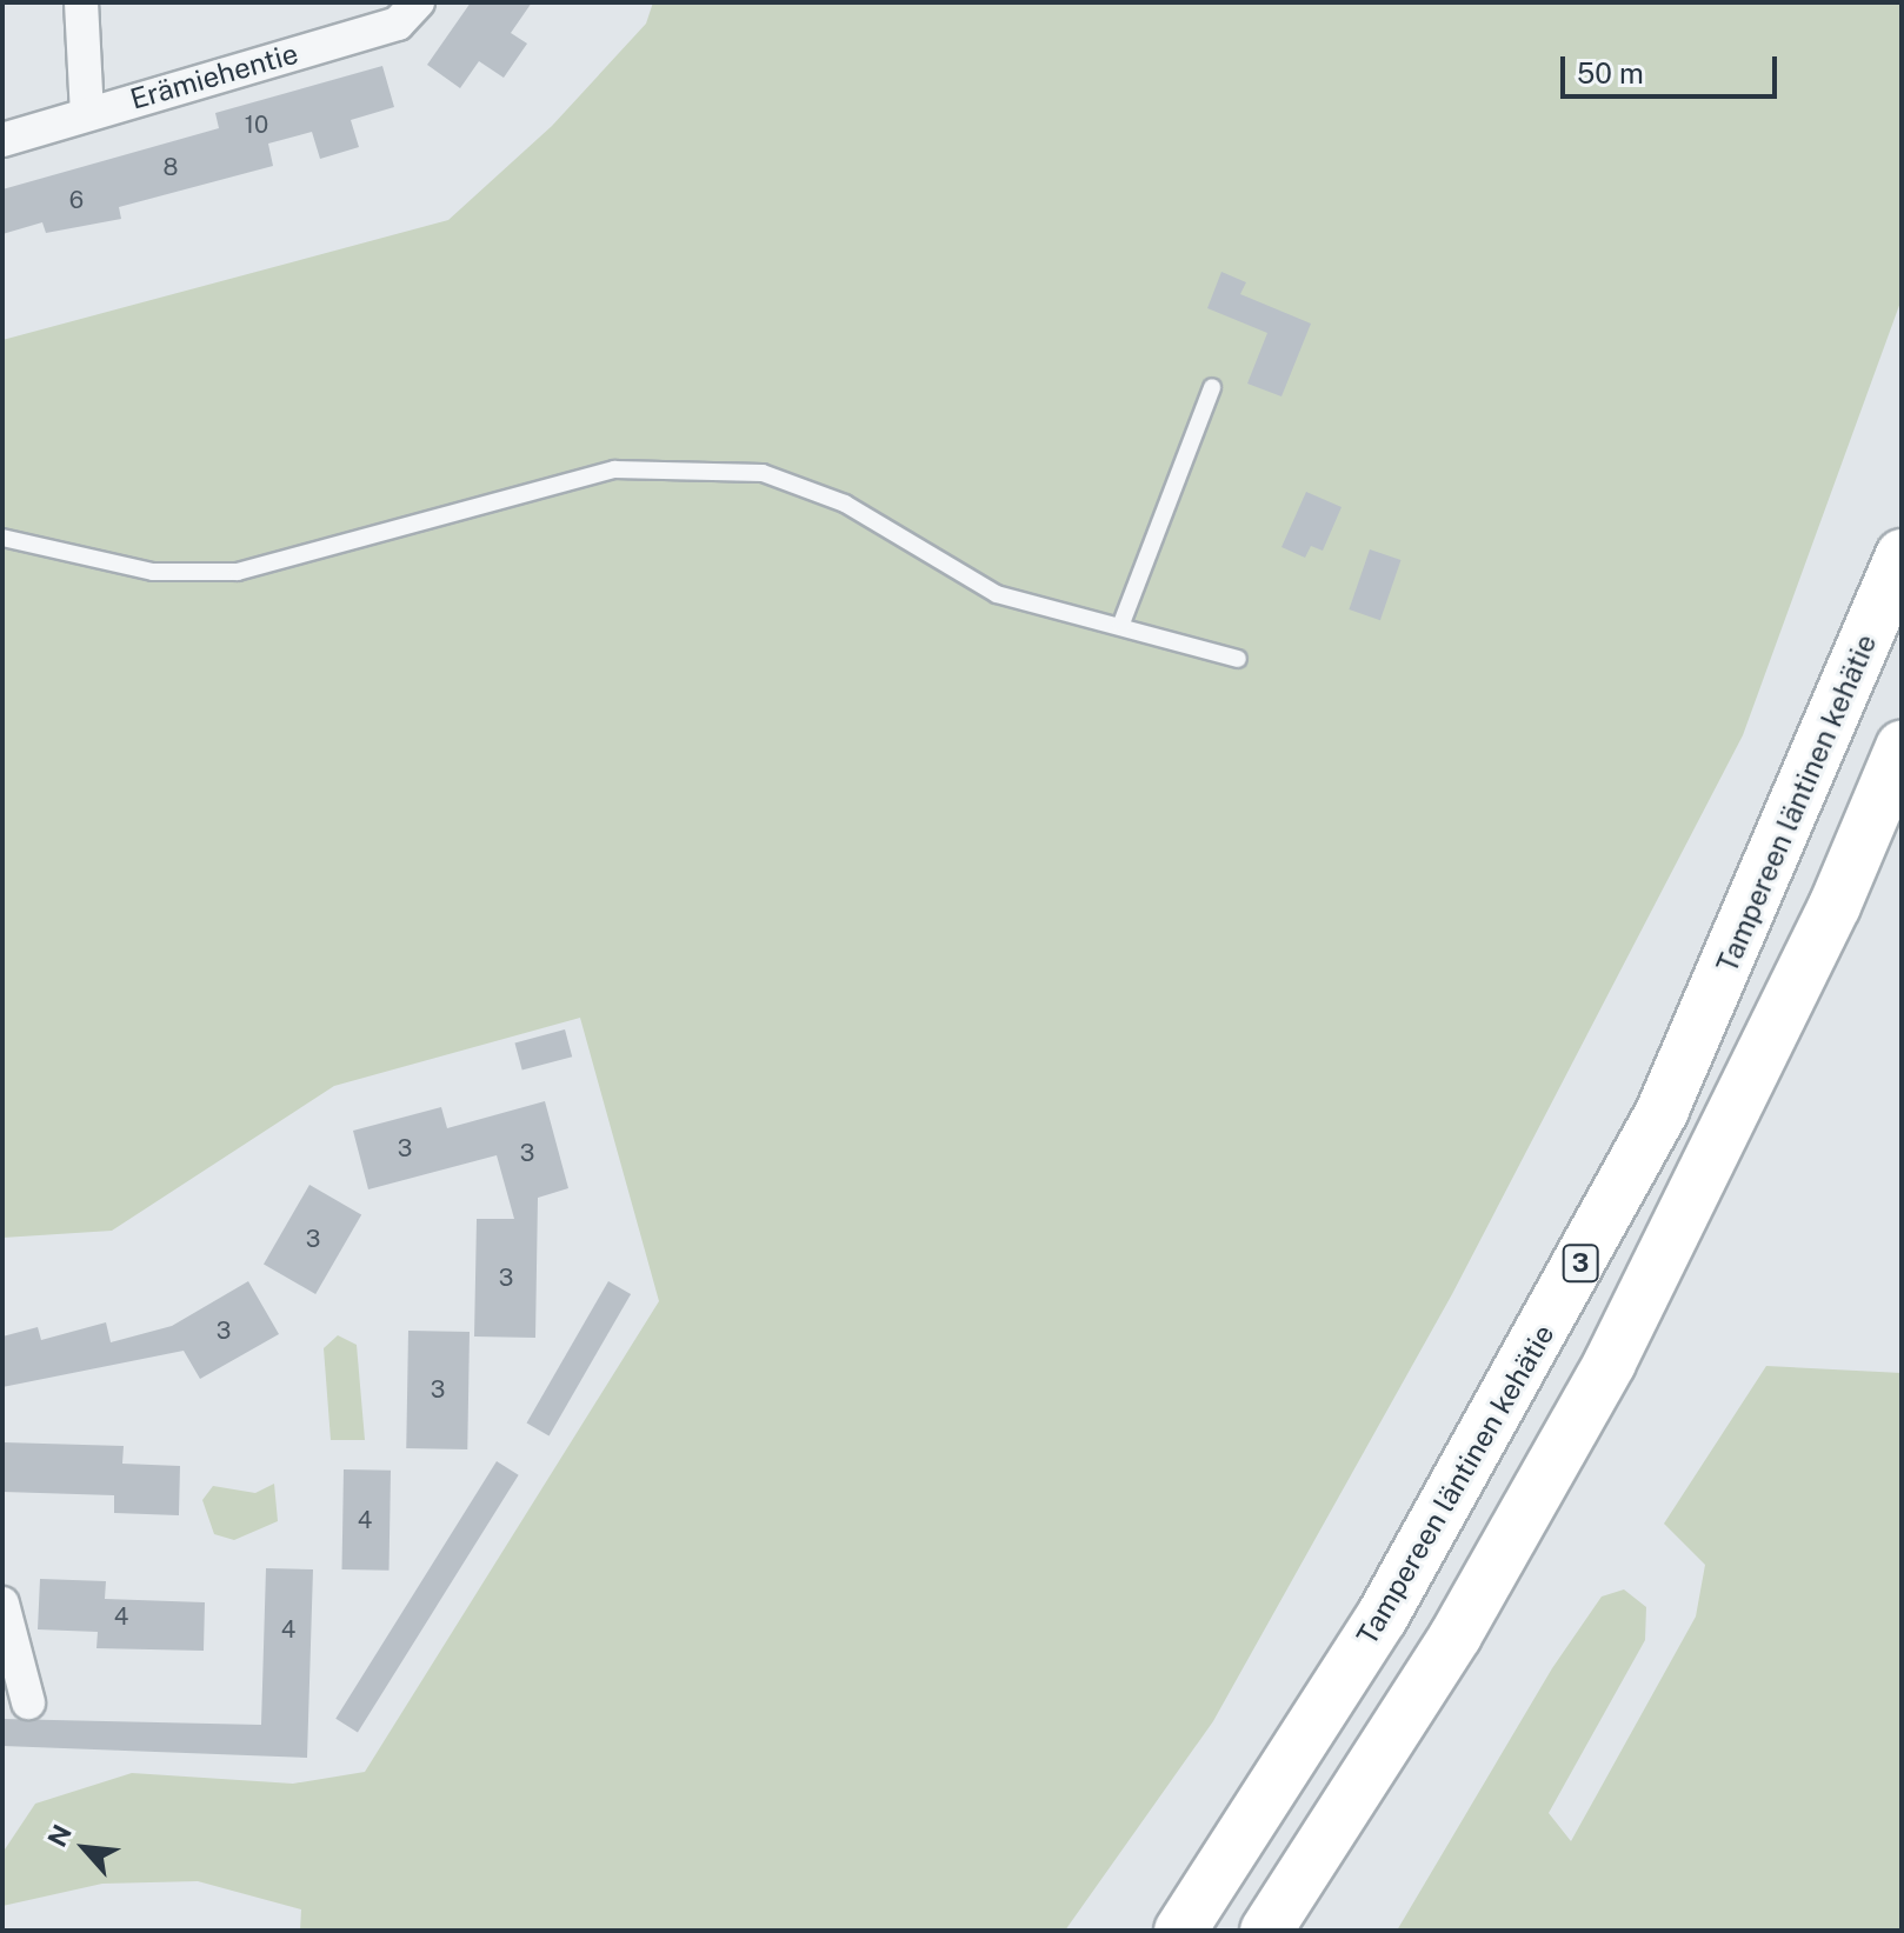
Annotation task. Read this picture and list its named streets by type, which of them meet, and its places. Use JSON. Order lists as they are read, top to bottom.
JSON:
{
  "streets": {
    "highway": ["Tampereen läntinen kehätie", "3"],
    "street": ["Erämiehentie"]
  },
  "house_numbers": [
    "10",
    "8",
    "6",
    "3",
    "3",
    "3",
    "3",
    "3",
    "3",
    "4",
    "4",
    "4"
  ],
  "scale_bar": "50 m",
  "north": "top left"
}
